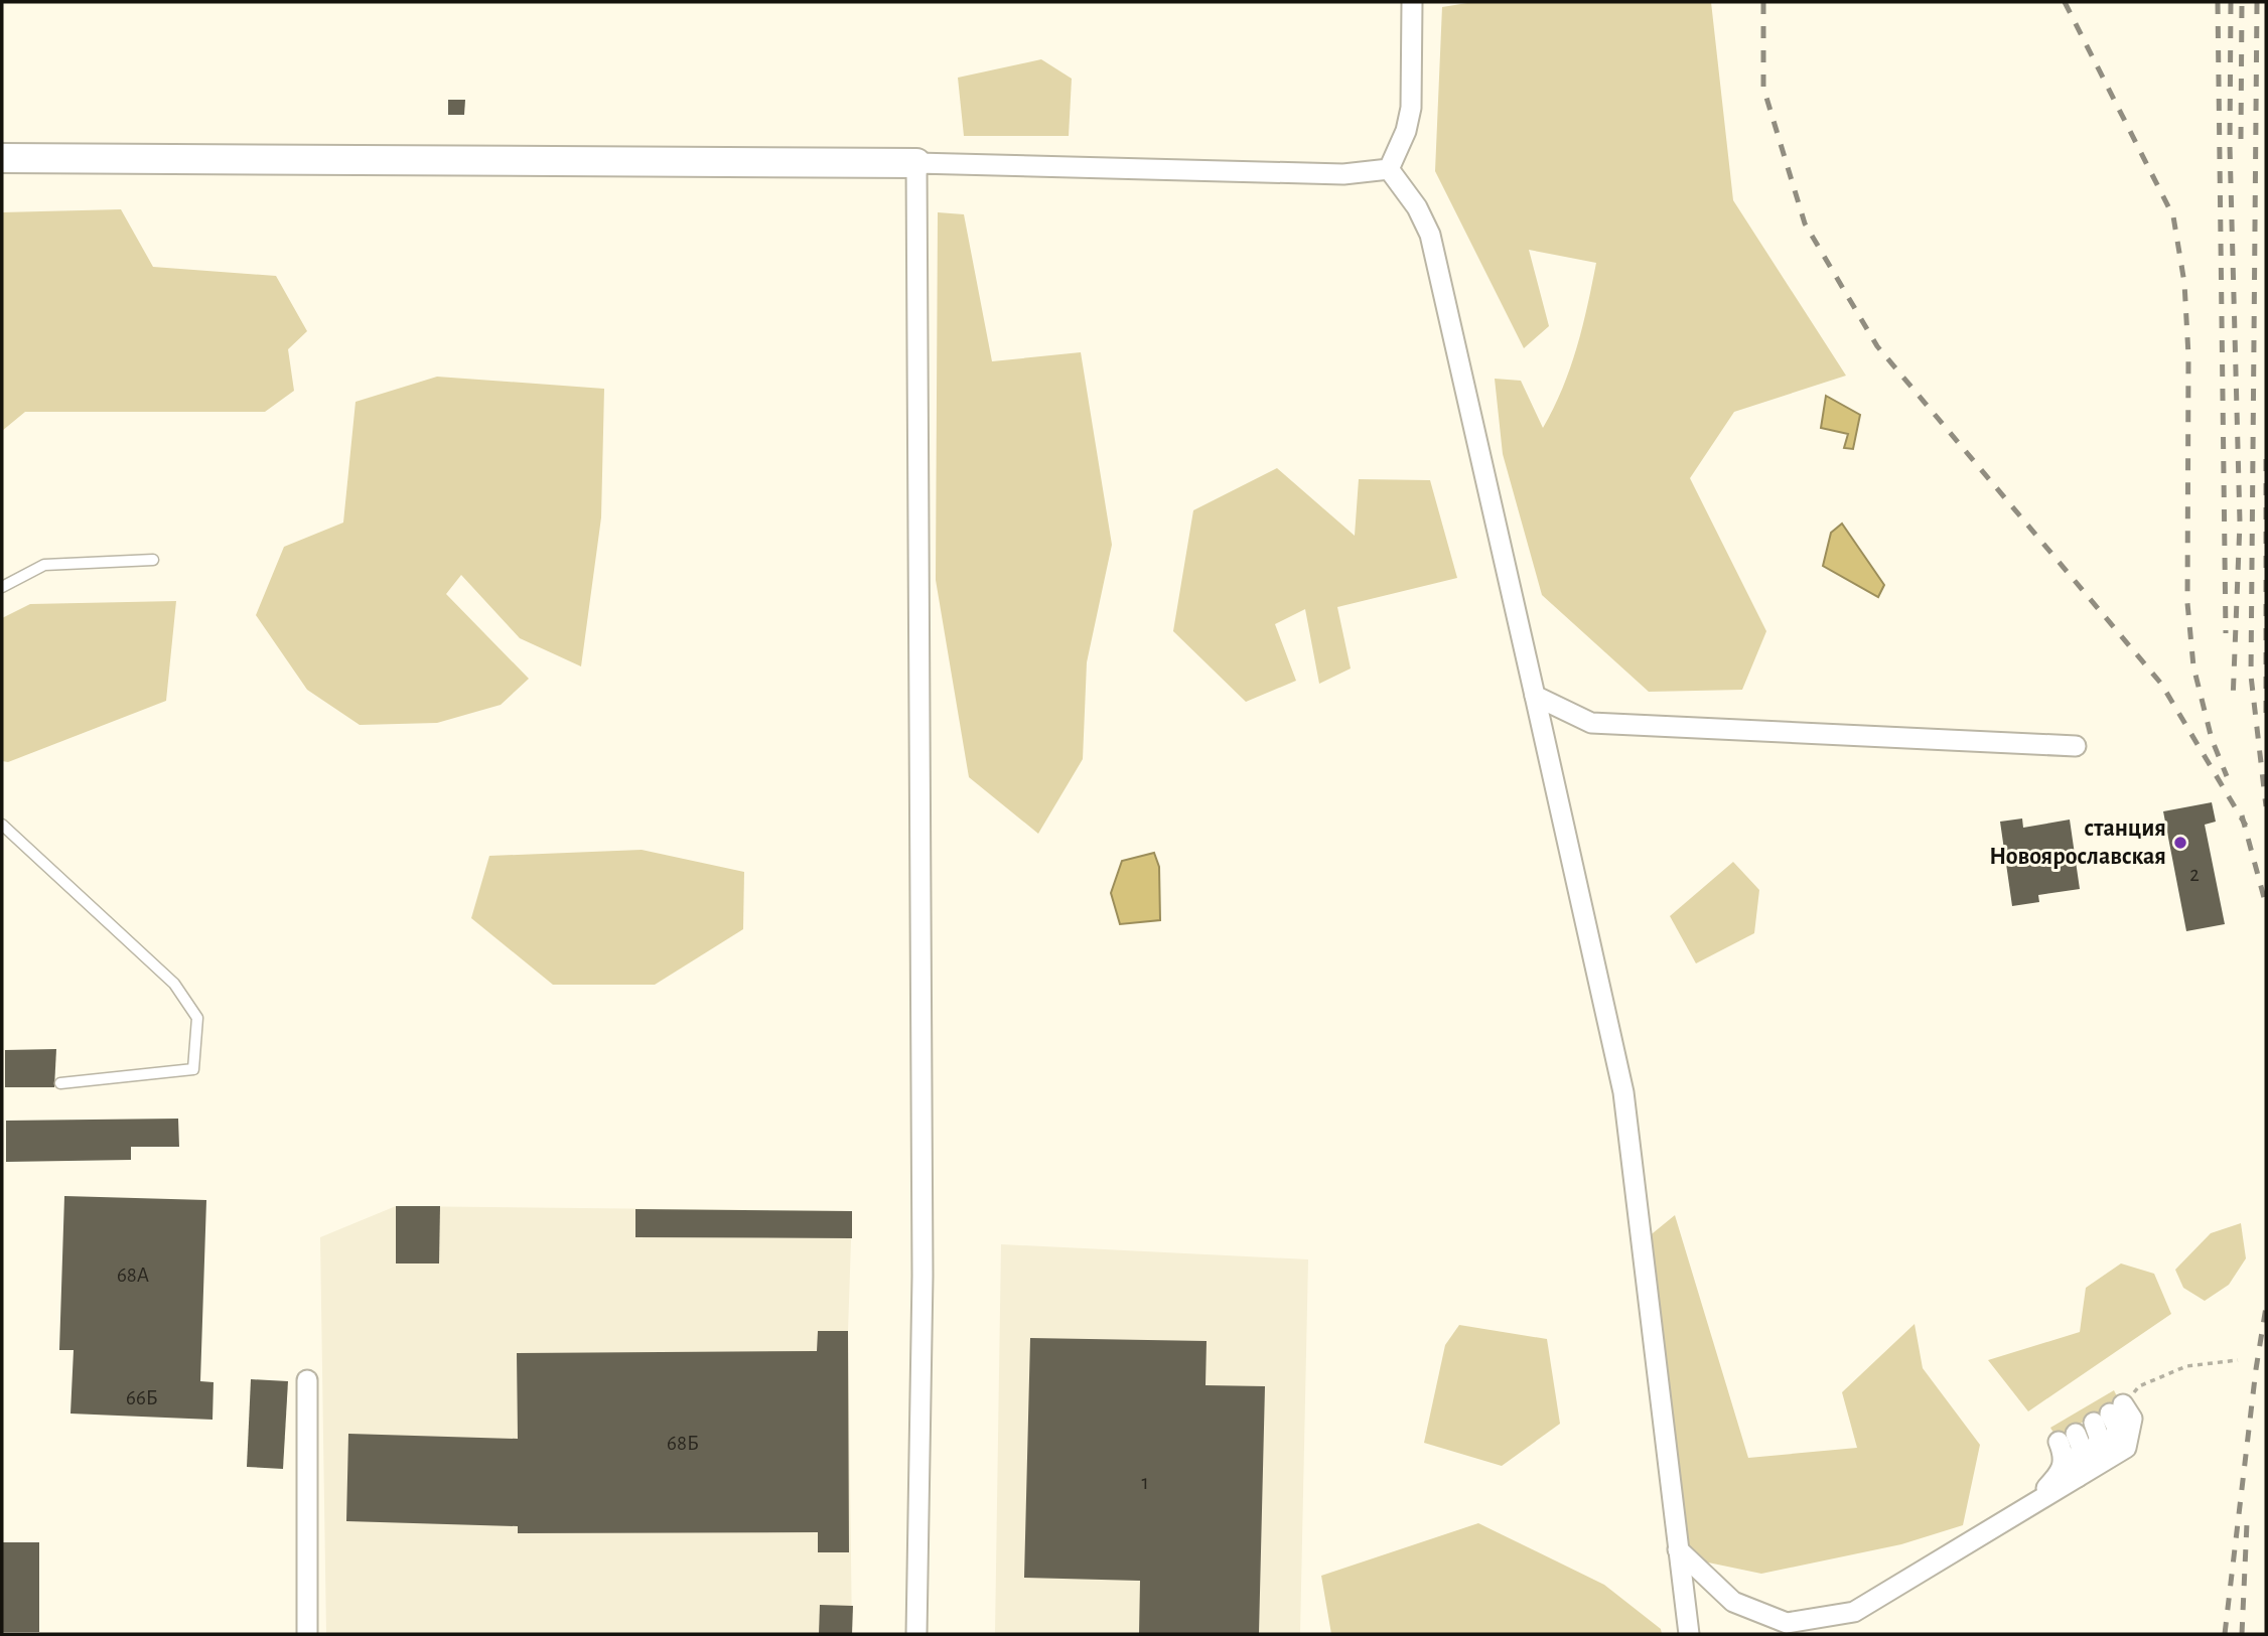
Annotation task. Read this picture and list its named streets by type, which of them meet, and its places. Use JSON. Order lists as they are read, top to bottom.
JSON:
{
  "places": ["станция Новоярославская"],
  "house_numbers": [
    "2",
    "68А",
    "66Б",
    "68Б",
    "1"
  ]
}
